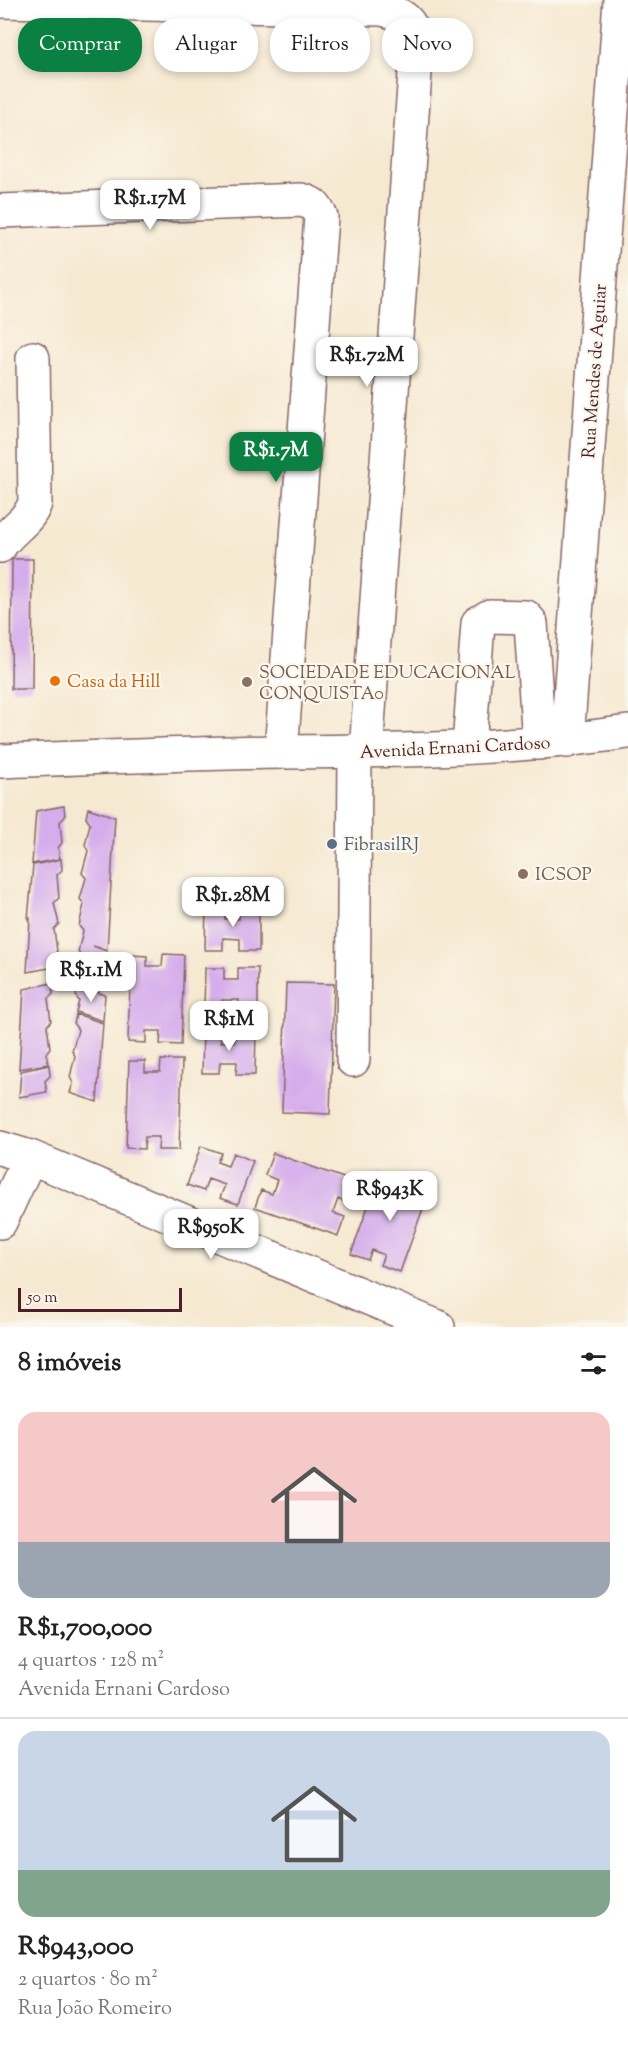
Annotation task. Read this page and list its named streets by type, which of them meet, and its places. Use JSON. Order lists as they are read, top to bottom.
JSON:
{
  "streets": {
    "street": ["Rua Mendes de Aguiar", "Avenida Ernani Cardoso"]
  },
  "crossings": [
    ["Rua Mendes de Aguiar", "Avenida Ernani Cardoso"]
  ],
  "places": [
    "Casa da Hill",
    "SOCIEDADE EDUCACIONAL CONQUISTA0",
    "FibrasilRJ",
    "ICSOP"
  ],
  "scale_bar": "50 m",
  "page": {
    "chip": [
      "Comprar",
      "Alugar",
      "Filtros",
      "Novo"
    ],
    "price": [
      "R$1.17M",
      "R$1.72M",
      "R$1.7M",
      "R$1.28M",
      "R$1.1M",
      "R$1M",
      "R$943K",
      "R$950K"
    ],
    "scale": "50 m",
    "heading": "8 imóveis",
    "list": [
      {
        "name": "R$1,700,000",
        "note": "4 quartos · 128 m² · Avenida Ernani Cardoso"
      },
      {
        "name": "R$943,000",
        "note": "2 quartos · 80 m² · Rua João Romeiro"
      }
    ]
  }
}
